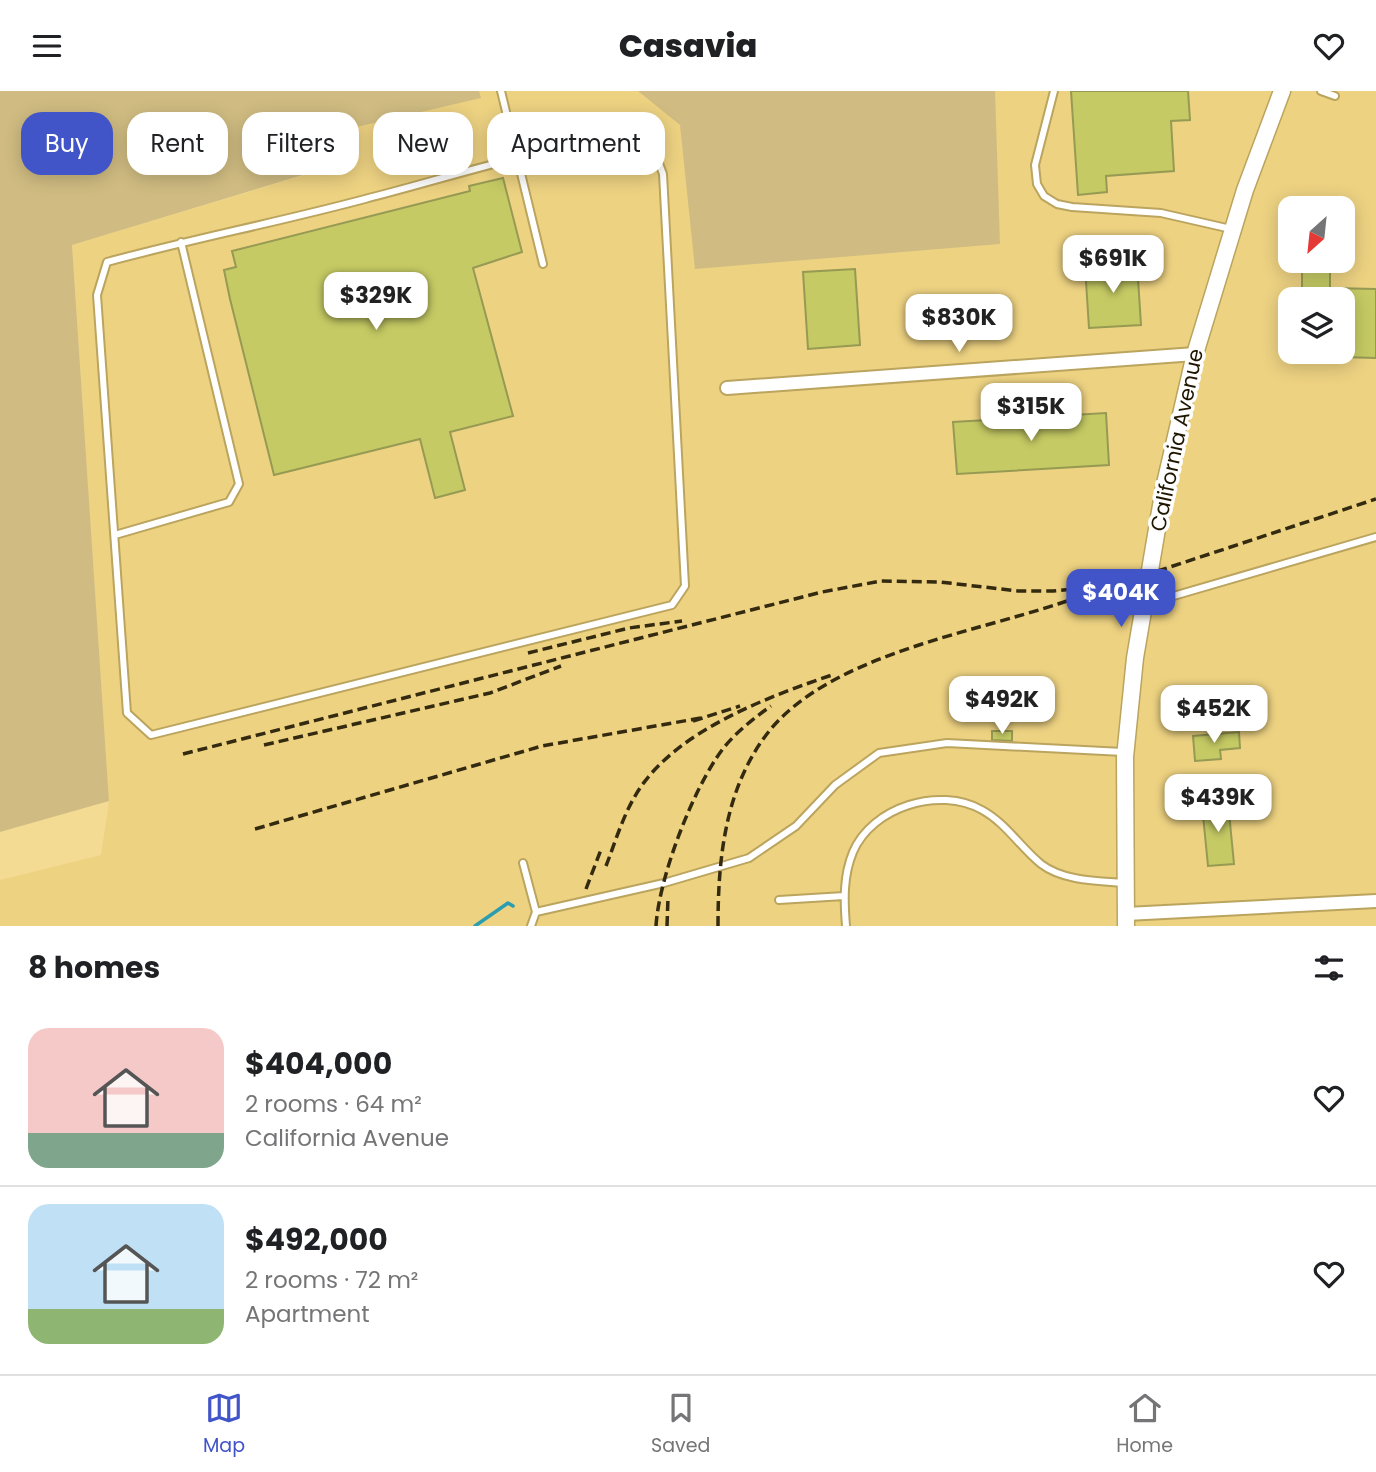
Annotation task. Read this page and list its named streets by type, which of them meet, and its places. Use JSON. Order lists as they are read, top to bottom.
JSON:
{
  "streets": {
    "street": ["California Avenue"]
  },
  "north": "bottom left",
  "page": {
    "header": "Casavia",
    "chip": [
      "Buy",
      "Rent",
      "Filters",
      "New",
      "Apartment"
    ],
    "price": [
      "$691K",
      "$329K",
      "$830K",
      "$315K",
      "$404K",
      "$492K",
      "$452K",
      "$439K"
    ],
    "heading": "8 homes",
    "list": [
      {
        "name": "$404,000",
        "note": "2 rooms · 64 m² · California Avenue"
      },
      {
        "name": "$492,000",
        "note": "2 rooms · 72 m² · Apartment"
      }
    ],
    "tabs": ["Map", "Saved", "Home"]
  }
}
